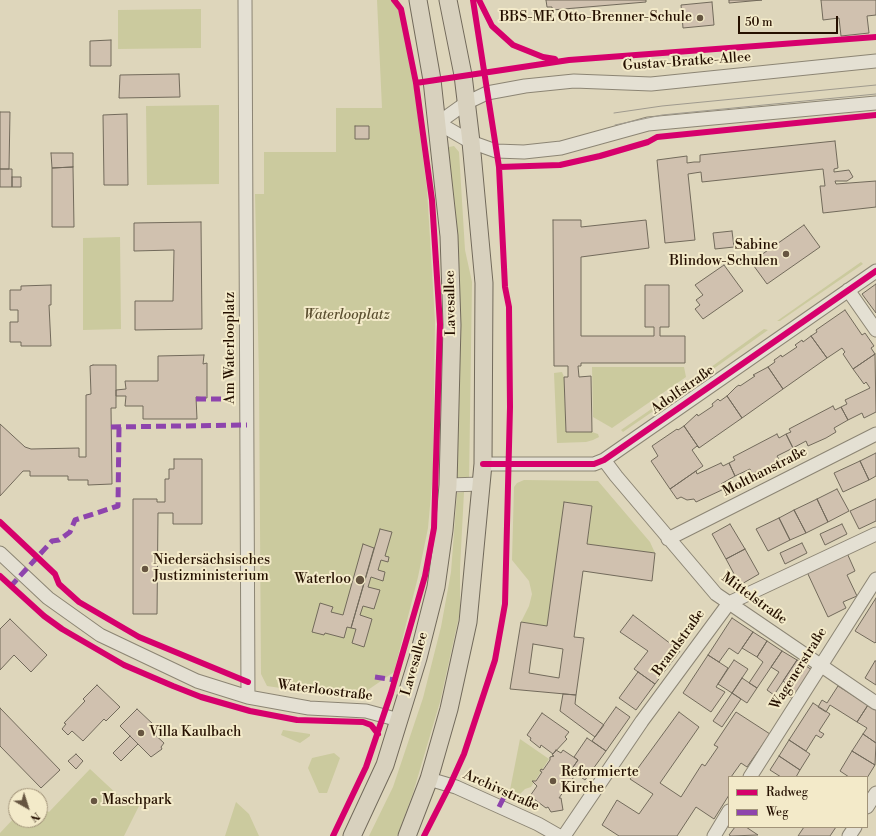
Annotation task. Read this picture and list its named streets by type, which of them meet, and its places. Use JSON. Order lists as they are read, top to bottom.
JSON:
{
  "streets": {
    "main road": ["Lavesallee"],
    "street": [
      "Gustav-Bratke-Allee",
      "Am Waterlooplatz",
      "Adolfstraße",
      "Molthanstraße",
      "Mittelstraße",
      "Brandstraße",
      "Wagenerstraße",
      "Waterloostraße",
      "Archivstraße"
    ]
  },
  "crossings": [
    ["Gustav-Bratke-Allee", "Lavesallee"],
    ["Lavesallee", "Waterloostraße"],
    ["Am Waterlooplatz", "Waterloostraße"],
    ["Adolfstraße", "Mittelstraße"],
    ["Molthanstraße", "Mittelstraße"],
    ["Mittelstraße", "Brandstraße"],
    ["Mittelstraße", "Wagenerstraße"]
  ],
  "parks": ["Waterlooplatz"],
  "places": [
    "BBS-ME Otto-Brenner-Schule",
    "Sabine Blindow-Schulen",
    "Niedersächsisches Justizministerium",
    "Waterloo",
    "Villa Kaulbach",
    "Reformierte Kirche",
    "Maschpark"
  ],
  "legend": ["Radweg", "Weg"],
  "scale_bar": "50 m",
  "north": "bottom right"
}
